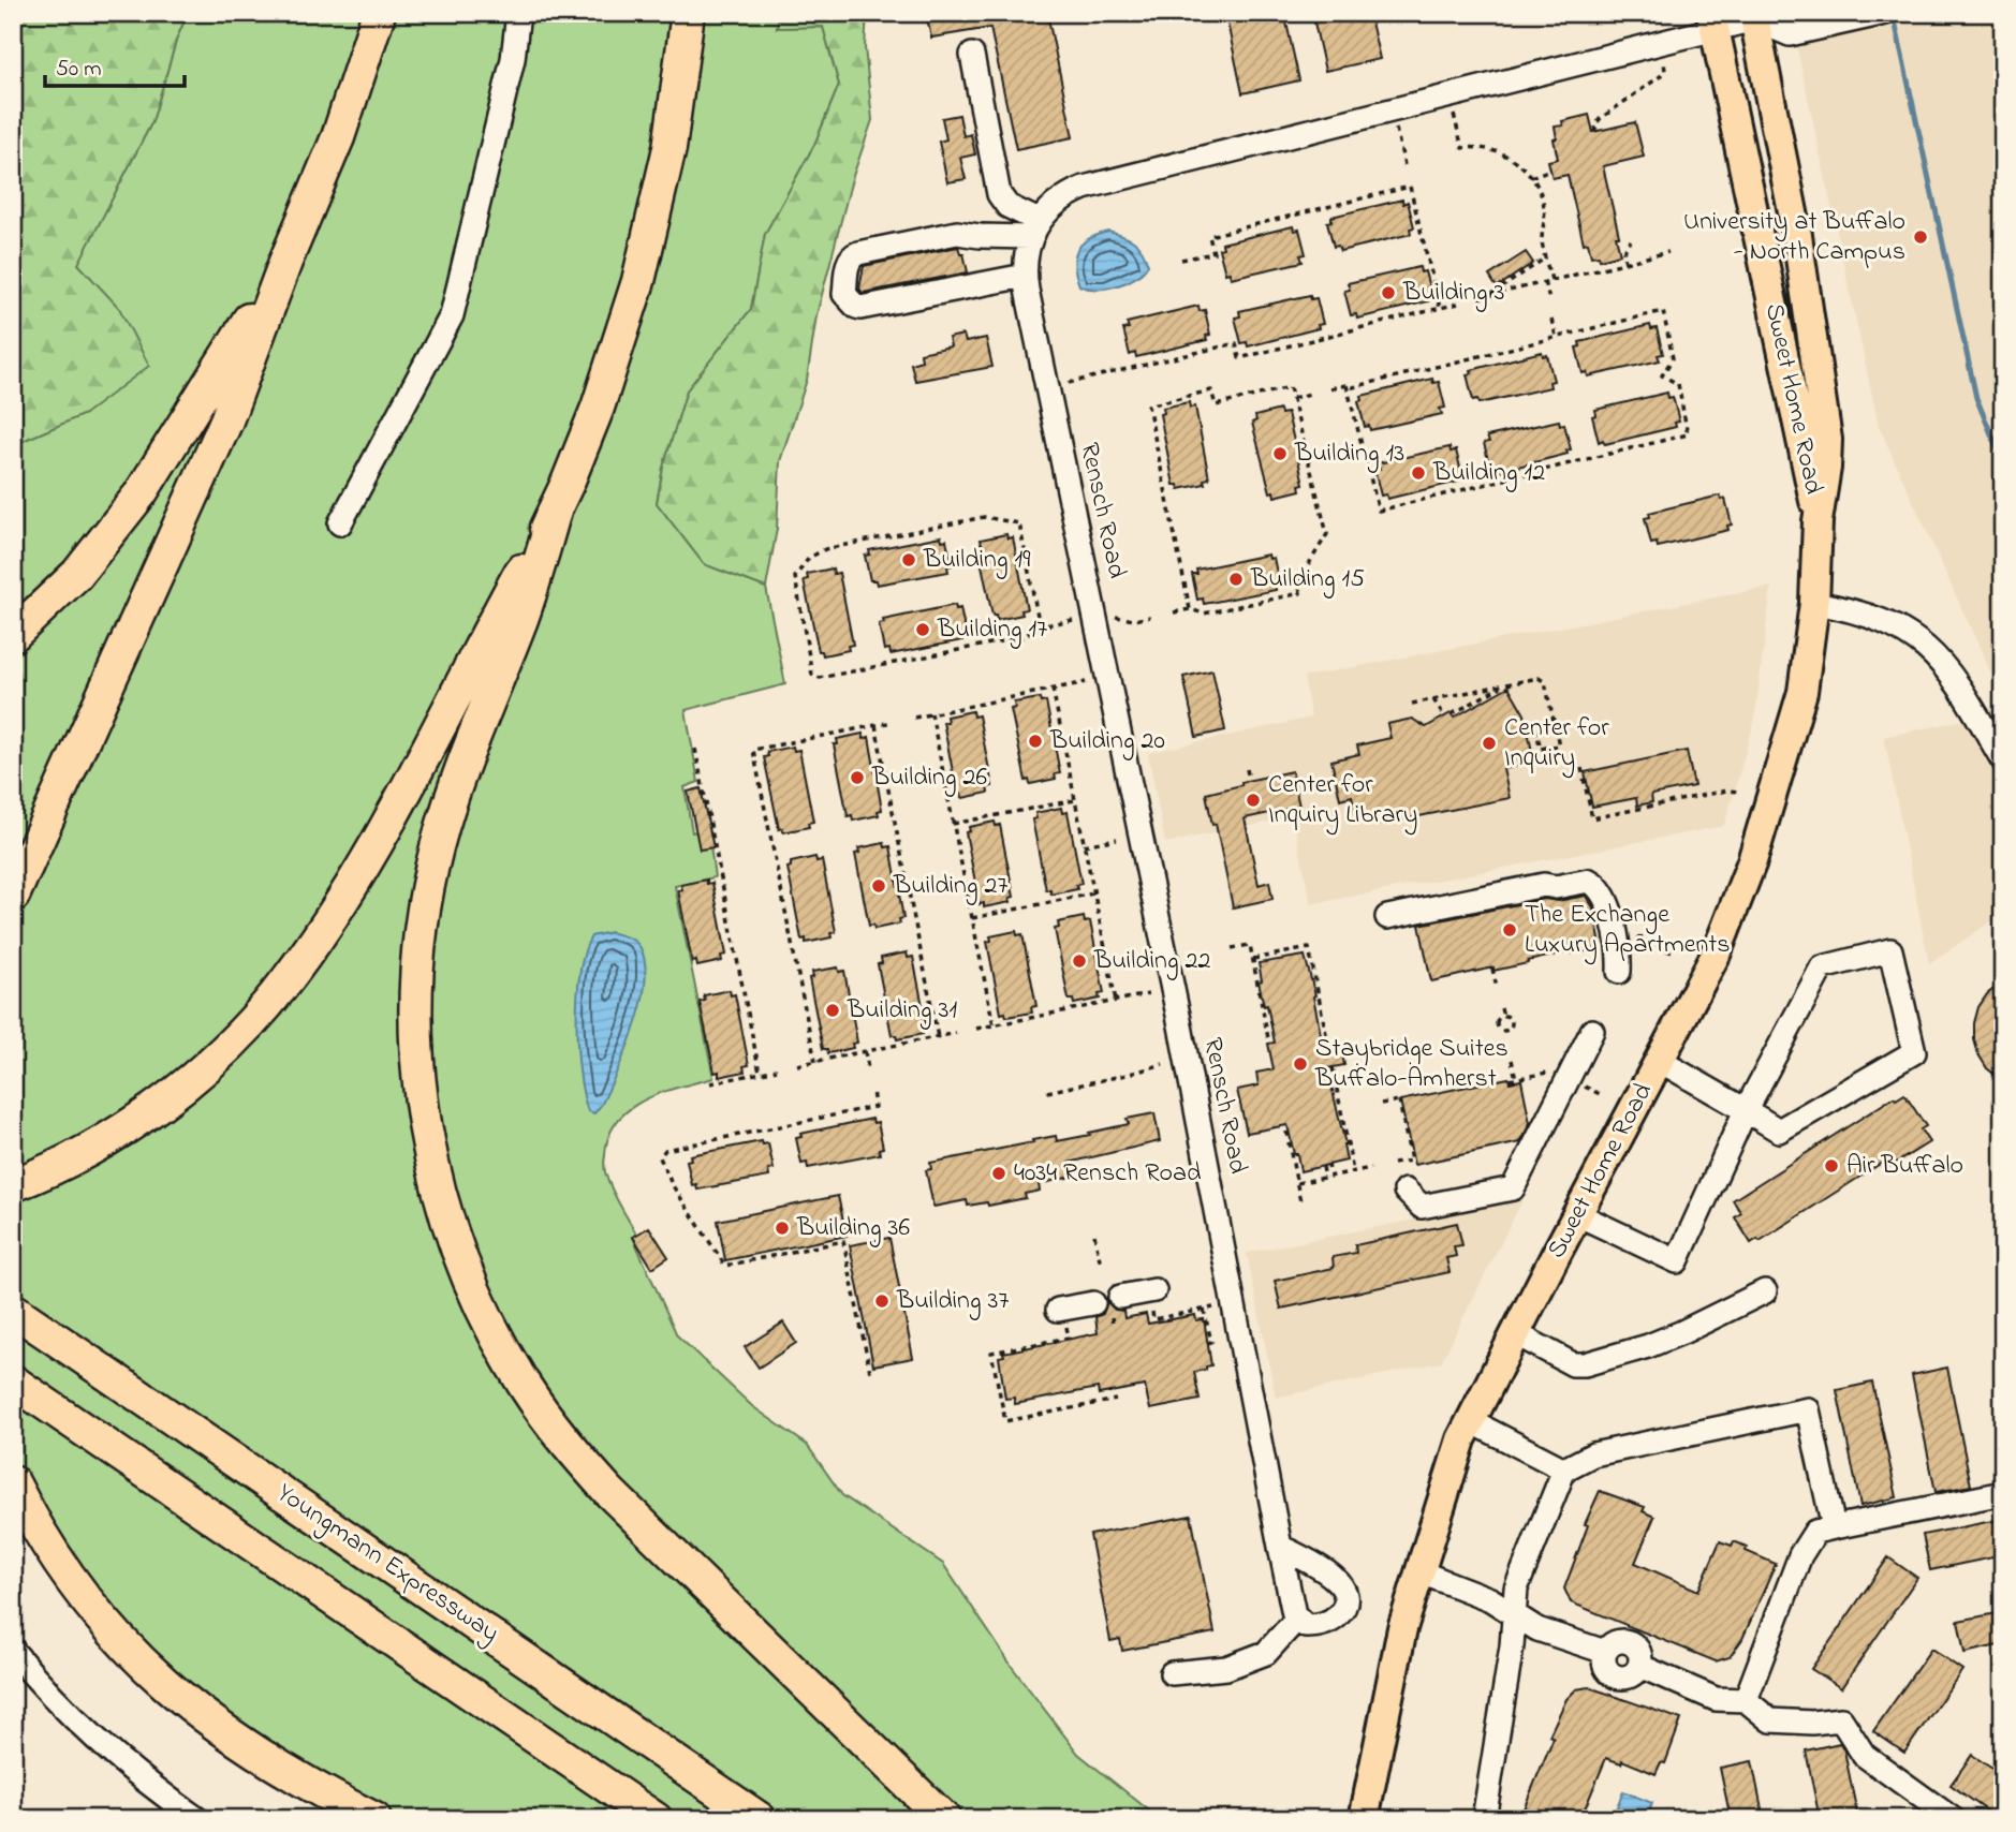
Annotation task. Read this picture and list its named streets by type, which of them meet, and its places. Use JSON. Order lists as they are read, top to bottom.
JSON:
{
  "streets": {
    "highway": ["Youngmann Expressway"],
    "main road": ["Sweet Home Road"],
    "street": ["Rensch Road"]
  },
  "places": [
    "University at Buffalo - North Campus",
    "Building 3",
    "Building 13",
    "Building 12",
    "Building 19",
    "Building 15",
    "Building 17",
    "Building 20",
    "Center for Inquiry",
    "Building 26",
    "Center for Inquiry Library",
    "Building 27",
    "The Exchange Luxury Apartments",
    "Building 22",
    "Building 31",
    "Staybridge Suites Buffalo-Amherst",
    "Air Buffalo",
    "4034 Rensch Road",
    "Building 36",
    "Building 37"
  ],
  "scale_bar": "50 m"
}
